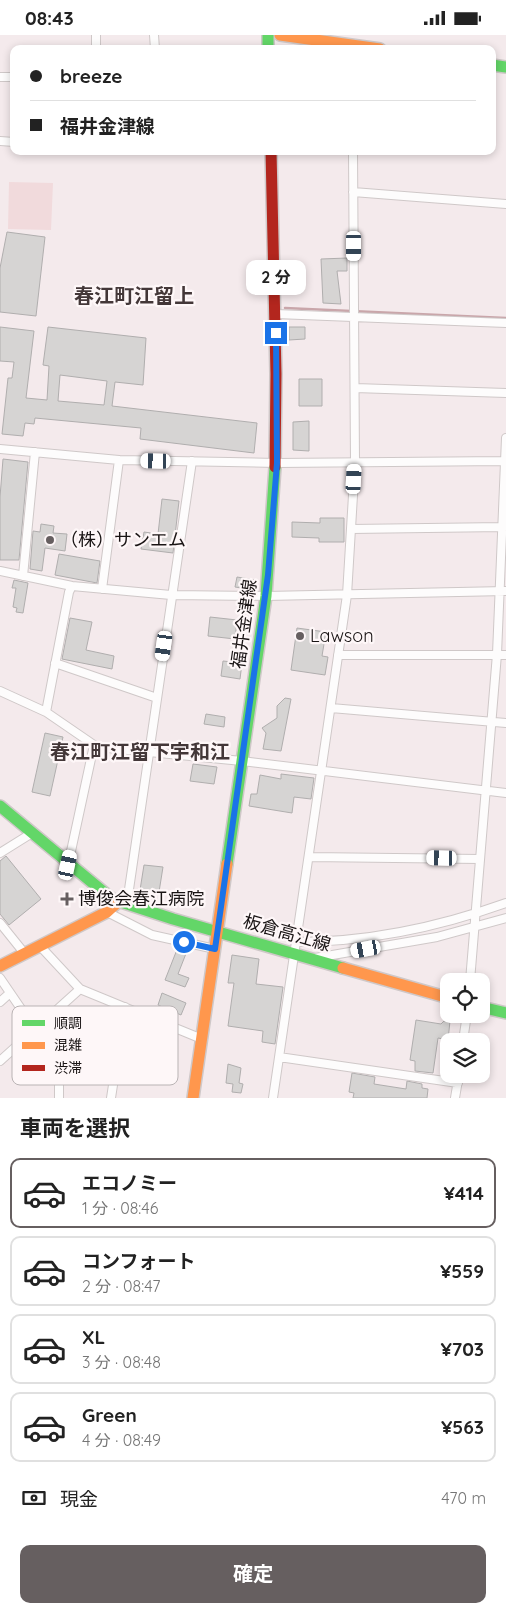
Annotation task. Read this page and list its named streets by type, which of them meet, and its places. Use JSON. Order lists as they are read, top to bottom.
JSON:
{
  "streets": {
    "main road": ["福井金津線", "板倉高江線"]
  },
  "crossings": [
    ["福井金津線", "板倉高江線"]
  ],
  "districts": ["春江町江留上", "春江町江留下宇和江"],
  "places": {
    "other": ["（株）サンエム", "Lawson"],
    "health": ["博俊会春江病院"]
  },
  "legend": ["順調", "混雑", "渋滞"],
  "page": {
    "status": "08:43",
    "banner": ["breeze", "福井金津線"],
    "bubble": "2 分",
    "heading": "車両を選択",
    "list": [
      {
        "name": "エコノミー",
        "note": "1 分 · 08:46",
        "value": "¥414"
      },
      {
        "name": "コンフォート",
        "note": "2 分 · 08:47",
        "value": "¥559"
      },
      {
        "name": "XL",
        "note": "3 分 · 08:48",
        "value": "¥703"
      },
      {
        "name": "Green",
        "note": "4 分 · 08:49",
        "value": "¥563"
      }
    ],
    "pay": ["現金", "470 m"],
    "buttons": "確定"
  }
}
